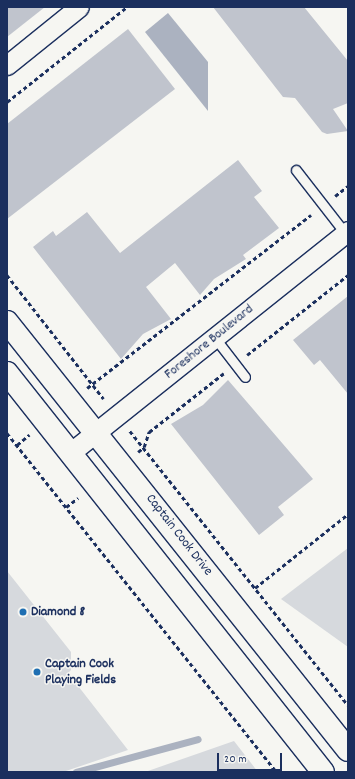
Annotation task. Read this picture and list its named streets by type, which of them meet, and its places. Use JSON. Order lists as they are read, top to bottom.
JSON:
{
  "streets": {
    "main road": ["Captain Cook Drive"],
    "street": ["Foreshore Boulevard"]
  },
  "crossings": [
    ["Foreshore Boulevard", "Captain Cook Drive"]
  ],
  "places": ["Diamond 8", "Captain Cook Playing Fields"],
  "scale_bar": "20 m"
}
